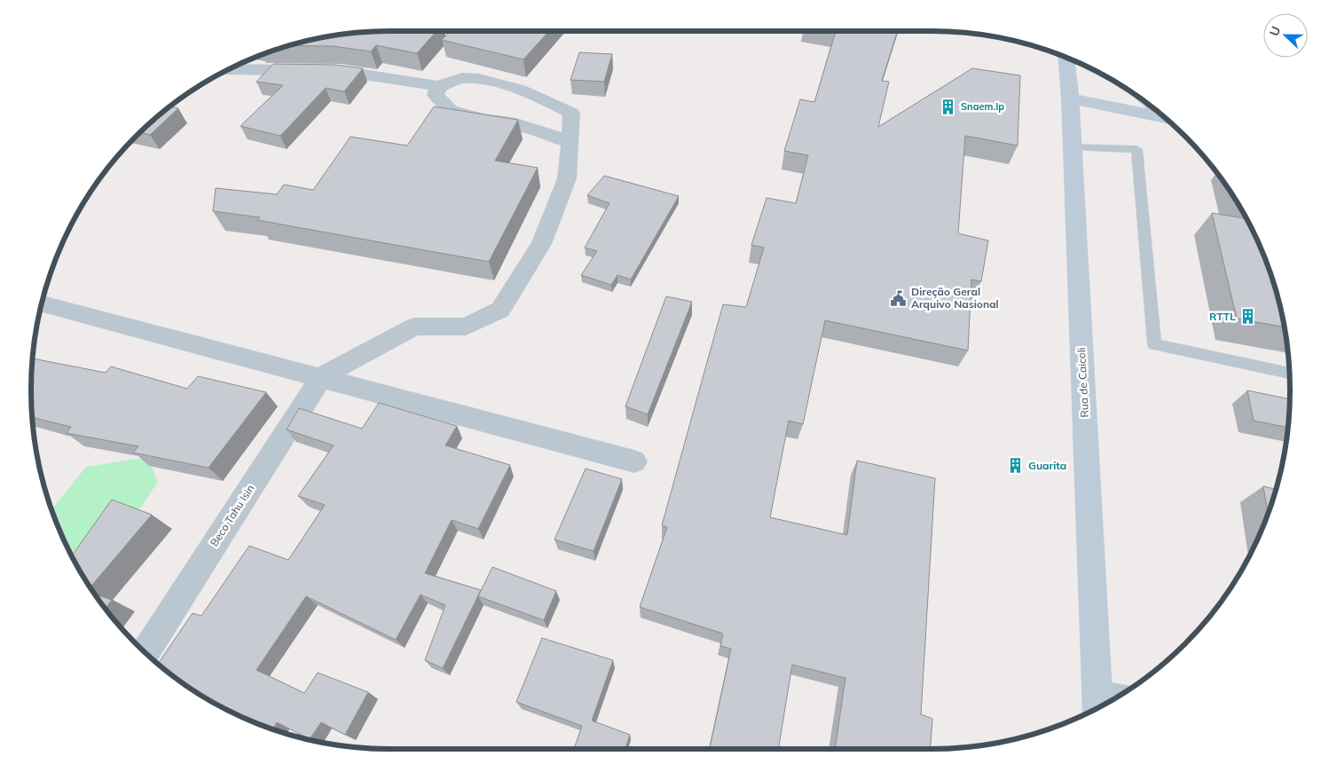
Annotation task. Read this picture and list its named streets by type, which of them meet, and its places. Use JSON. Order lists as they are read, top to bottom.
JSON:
{
  "streets": {
    "main road": ["Rua de Caicoli"],
    "street": ["Beco Tahu Isin"]
  },
  "places": {
    "building": ["Snaem.Ip", "RTTL", "Guarita"],
    "public building": ["Direção Geral Arquivo Nasional"]
  },
  "north": "left"
}
